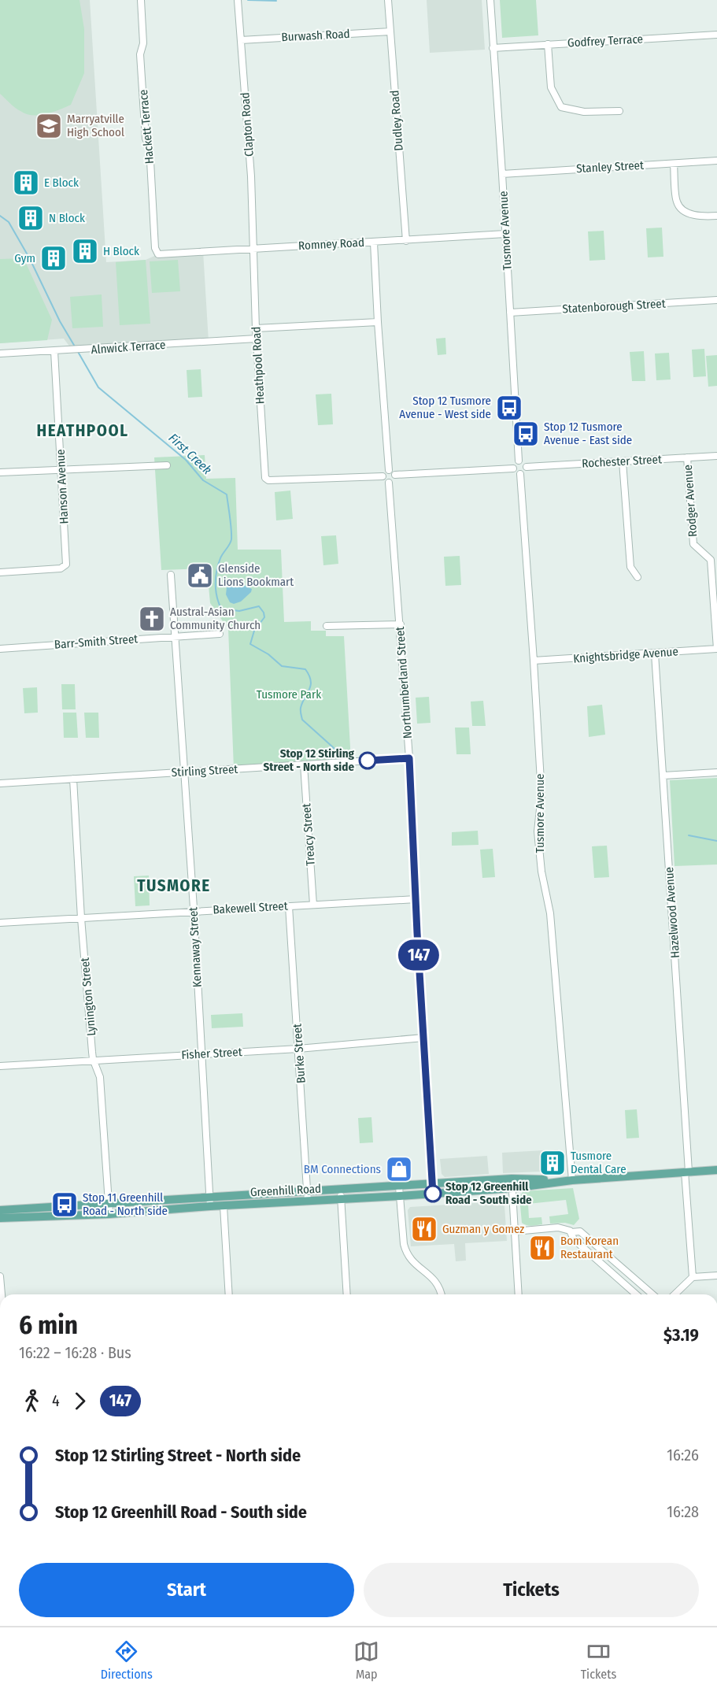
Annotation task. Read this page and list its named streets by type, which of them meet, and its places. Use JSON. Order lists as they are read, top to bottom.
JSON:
{
  "streets": {
    "main road": ["Greenhill Road"],
    "street": [
      "Burwash Road",
      "Godfrey Terrace",
      "Dudley Road",
      "Clapton Road",
      "Hackett Terrace",
      "Stanley Street",
      "Tusmore Avenue",
      "Romney Road",
      "Statenborough Street",
      "Alnwick Terrace",
      "Heathpool Road",
      "Rochester Street",
      "Hanson Avenue",
      "Rodger Avenue",
      "Barr-Smith Street",
      "Knightsbridge Avenue",
      "Northumberland Street",
      "Stirling Street",
      "Treacy Street",
      "Bakewell Street",
      "Hazelwood Avenue",
      "Kennaway Street",
      "Lynington Street",
      "Fisher Street",
      "Burke Street"
    ]
  },
  "crossings": [
    ["Burwash Road", "Dudley Road"],
    ["Burwash Road", "Clapton Road"],
    ["Godfrey Terrace", "Tusmore Avenue"],
    ["Dudley Road", "Romney Road"],
    ["Clapton Road", "Romney Road"],
    ["Clapton Road", "Heathpool Road"],
    ["Hackett Terrace", "Romney Road"],
    ["Stanley Street", "Tusmore Avenue"],
    ["Tusmore Avenue", "Romney Road"],
    ["Tusmore Avenue", "Statenborough Street"],
    ["Tusmore Avenue", "Rochester Street"],
    ["Tusmore Avenue", "Knightsbridge Avenue"],
    ["Tusmore Avenue", "Greenhill Road"],
    ["Romney Road", "Heathpool Road"],
    ["Alnwick Terrace", "Heathpool Road"],
    ["Alnwick Terrace", "Hanson Avenue"],
    ["Heathpool Road", "Northumberland Street"],
    ["Rochester Street", "Rodger Avenue"],
    ["Rodger Avenue", "Knightsbridge Avenue"],
    ["Barr-Smith Street", "Kennaway Street"],
    ["Knightsbridge Avenue", "Hazelwood Avenue"],
    ["Northumberland Street", "Stirling Street"],
    ["Northumberland Street", "Bakewell Street"],
    ["Northumberland Street", "Fisher Street"],
    ["Northumberland Street", "Greenhill Road"],
    ["Stirling Street", "Treacy Street"],
    ["Stirling Street", "Kennaway Street"],
    ["Stirling Street", "Lynington Street"],
    ["Treacy Street", "Bakewell Street"],
    ["Bakewell Street", "Kennaway Street"],
    ["Bakewell Street", "Lynington Street"],
    ["Bakewell Street", "Burke Street"],
    ["Hazelwood Avenue", "Greenhill Road"],
    ["Kennaway Street", "Fisher Street"],
    ["Kennaway Street", "Greenhill Road"],
    ["Lynington Street", "Fisher Street"],
    ["Lynington Street", "Greenhill Road"],
    ["Fisher Street", "Burke Street"],
    ["Burke Street", "Greenhill Road"]
  ],
  "districts": ["HEATHPOOL", "TUSMORE"],
  "water": ["First Creek"],
  "parks": ["Tusmore Park"],
  "places": {
    "school or university": ["Marryatville High School"],
    "building": [
      "E Block",
      "N Block",
      "H Block",
      "Gym",
      "Tusmore Dental Care"
    ],
    "bus stop": ["Stop 12 Tusmore Avenue - West side", "Stop 12 Tusmore Avenue - East side", "Stop 11 Greenhill Road - North side"],
    "public building": ["Glenside Lions Bookmart"],
    "church": ["Austral-Asian Community Church"],
    "other": ["Stop 12 Stirling Street - North side", "Stop 12 Greenhill Road - South side"],
    "shop": ["BM Connections"],
    "restaurant": ["Guzman y Gomez", "Bom Korean Restaurant"]
  },
  "lines": ["bus line 147"],
  "page": {
    "on_map": "147",
    "heading": ["6 min", "16:22 – 16:28 · Bus", "$3.19"],
    "legs": ["4", "147"],
    "list": [
      {
        "name": "Stop 12 Stirling Street - North side",
        "value": "16:26"
      },
      {
        "name": "Stop 12 Greenhill Road - South side",
        "value": "16:28"
      }
    ],
    "buttons": ["Start", "Tickets"],
    "tabs": ["Directions", "Map", "Tickets"]
  }
}
